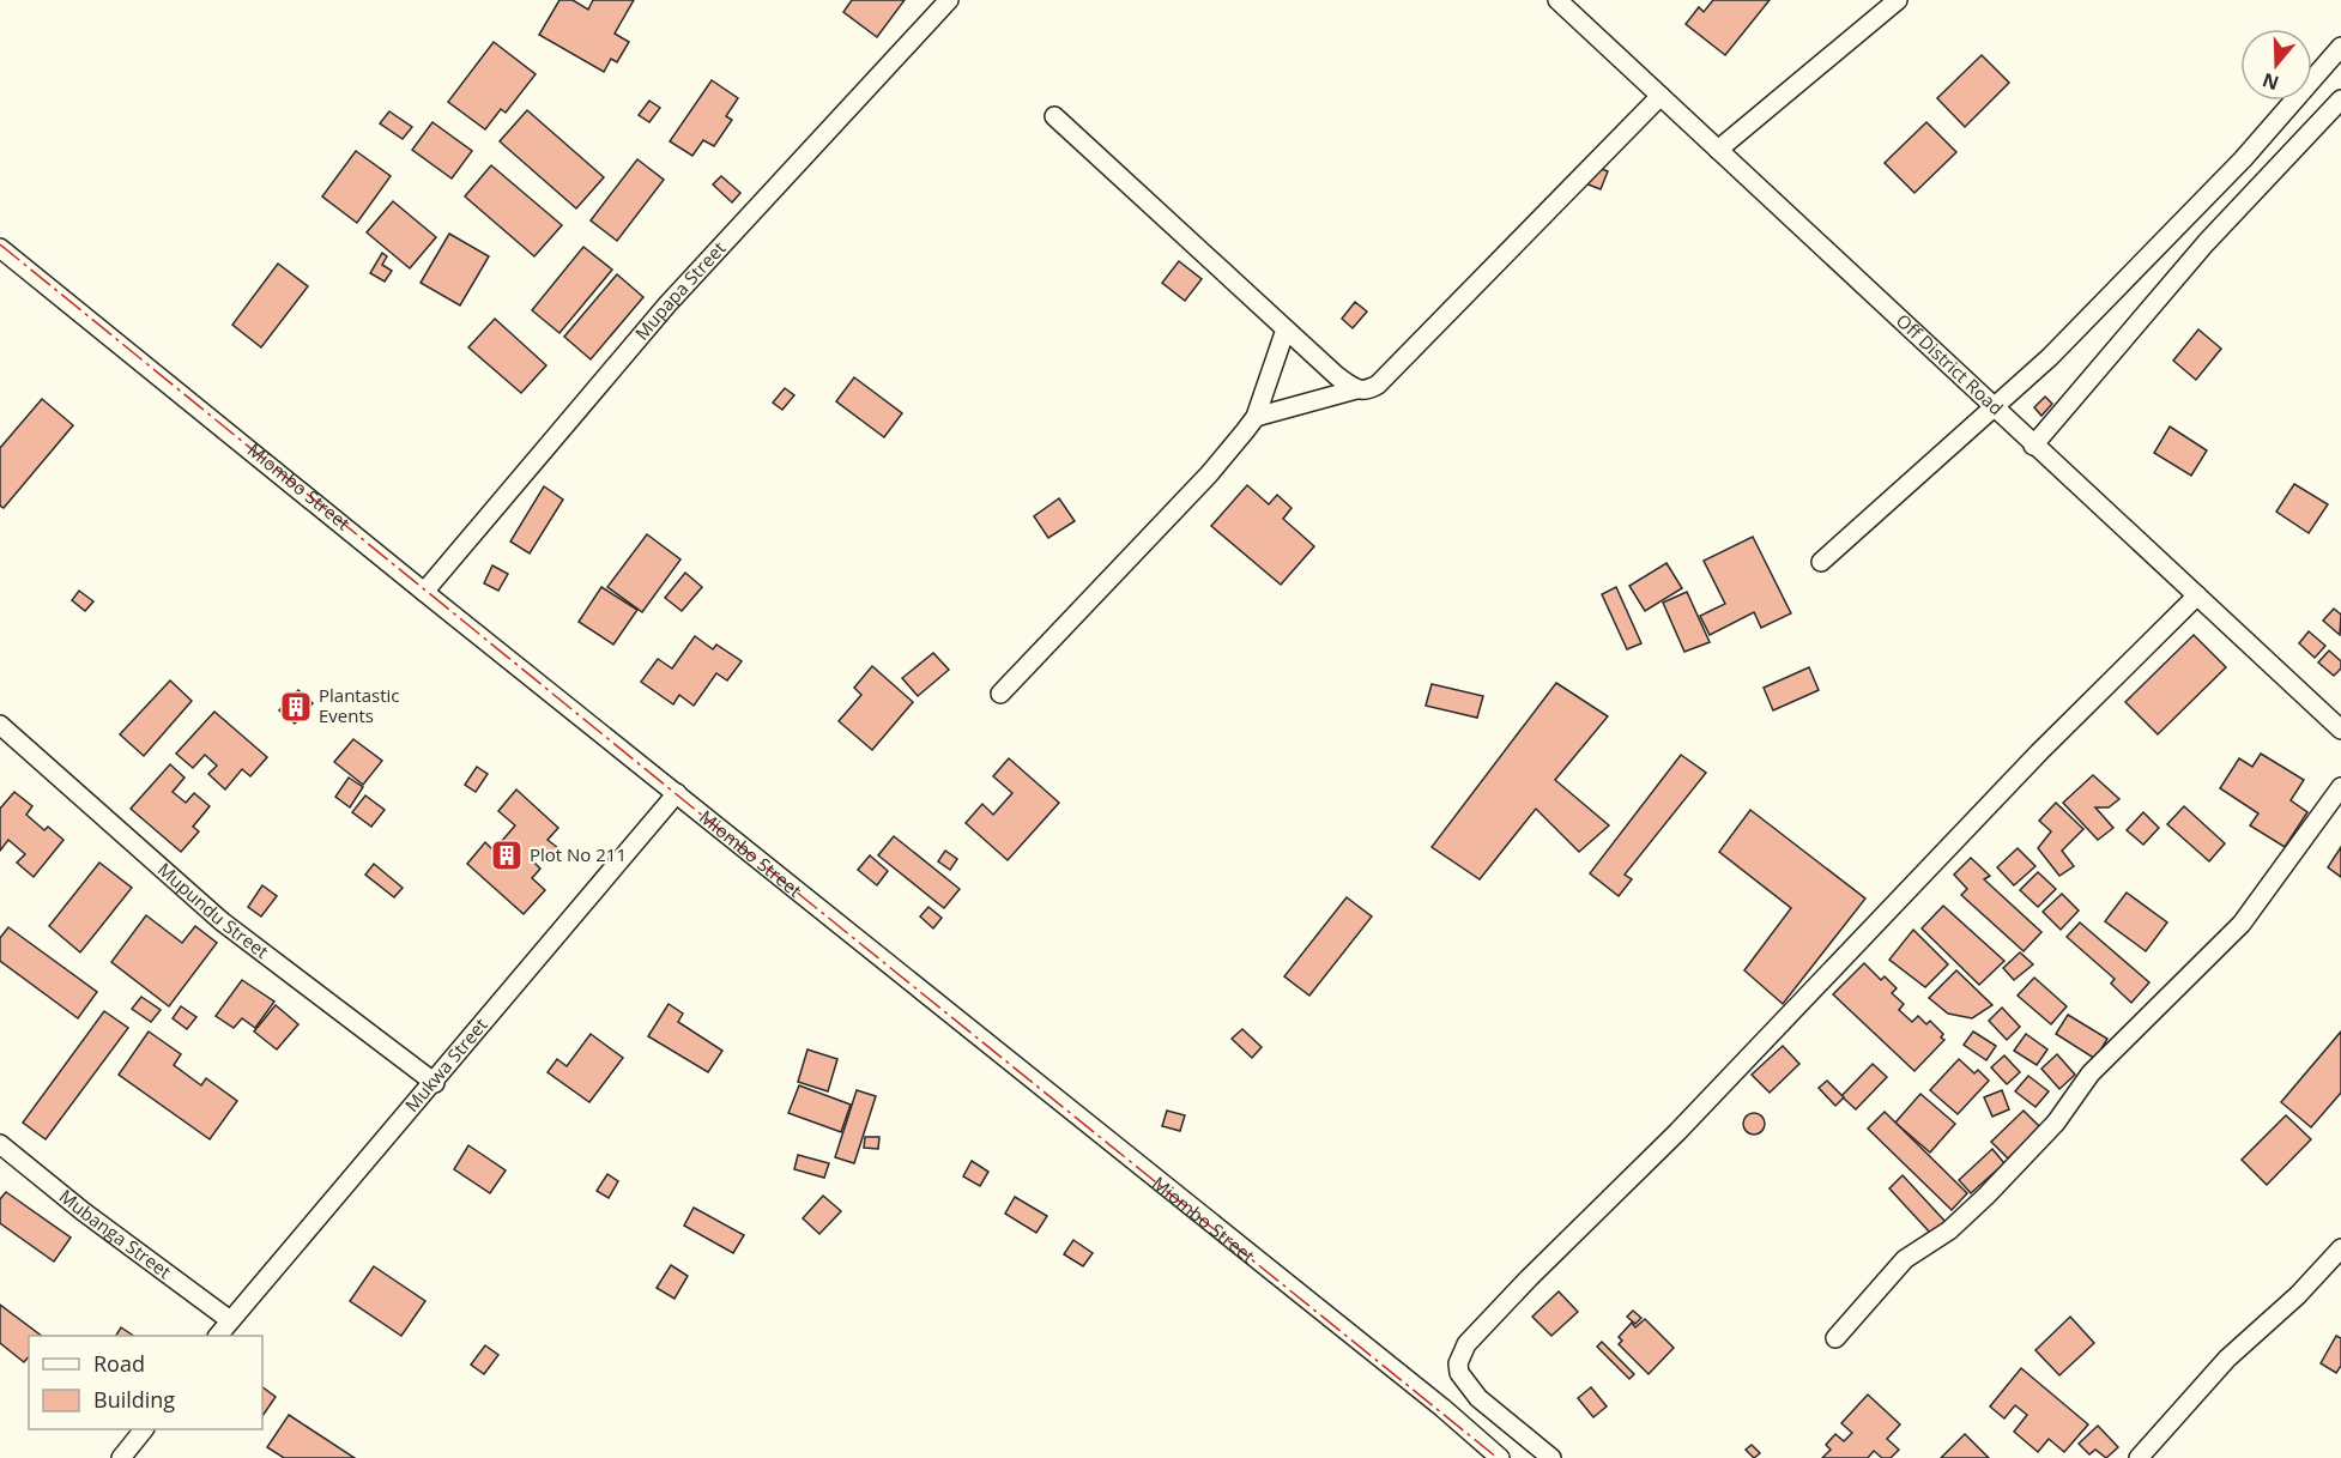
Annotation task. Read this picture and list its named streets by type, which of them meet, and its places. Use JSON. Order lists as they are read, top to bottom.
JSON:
{
  "streets": {
    "street": [
      "Mupapa Street",
      "Off District Road",
      "Miombo Street",
      "Mupundu Street",
      "Mukwa Street",
      "Mubanga Street"
    ]
  },
  "crossings": [
    ["Mupapa Street", "Miombo Street"],
    ["Miombo Street", "Mukwa Street"],
    ["Mupundu Street", "Mukwa Street"],
    ["Mukwa Street", "Mubanga Street"]
  ],
  "places": {
    "building": ["Plantastic Events", "Plot No 211"]
  },
  "legend": ["Road", "Building"],
  "north": "bottom"
}
